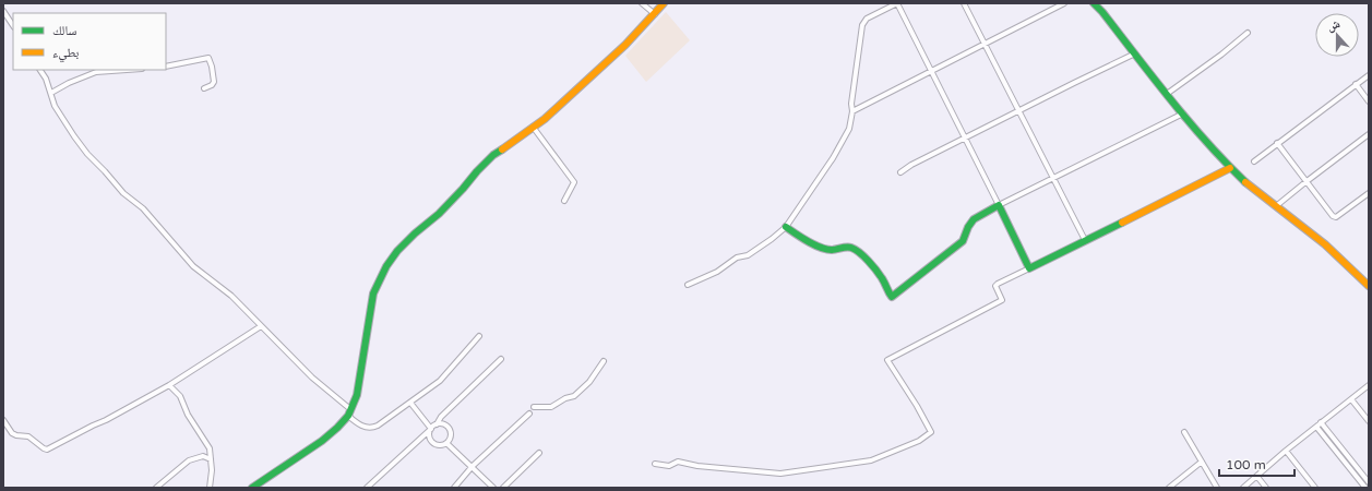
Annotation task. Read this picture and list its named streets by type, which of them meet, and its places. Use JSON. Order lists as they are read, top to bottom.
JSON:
{
  "legend": ["سالك", "بطيء"],
  "scale_bar": "100 m",
  "north": "top"
}
